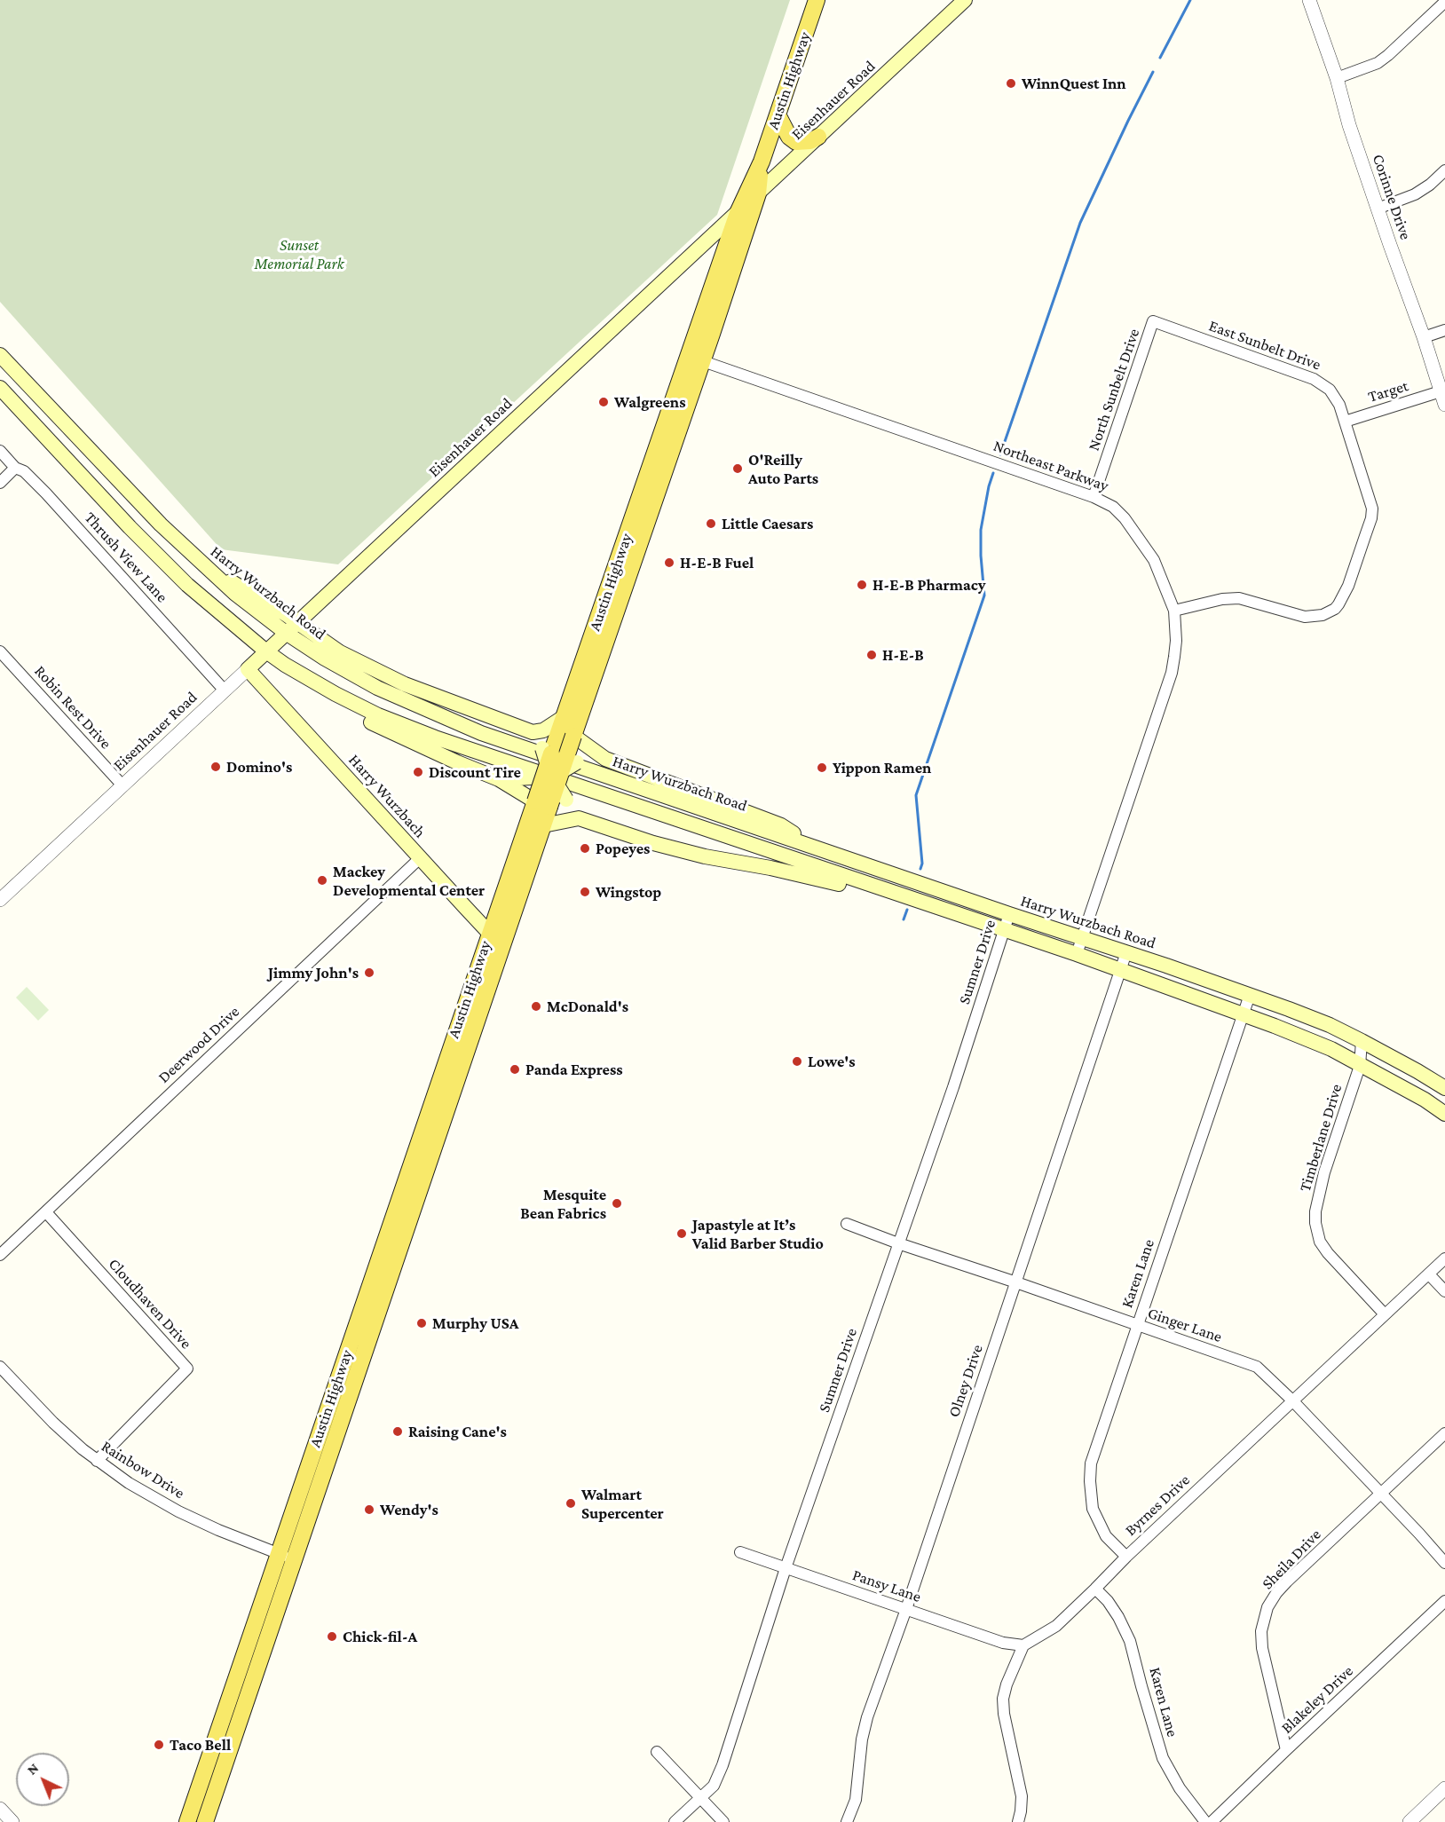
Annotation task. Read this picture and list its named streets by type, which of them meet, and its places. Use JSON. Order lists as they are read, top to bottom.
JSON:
{
  "streets": {
    "main road": [
      "Austin Highway",
      "Eisenhauer Road",
      "Harry Wurzbach Road",
      "Harry Wurzbach"
    ],
    "street": [
      "Corinne Drive",
      "East Sunbelt Drive",
      "North Sunbelt Drive",
      "Target",
      "Northeast Parkway",
      "Thrush View Lane",
      "Robin Rest Drive",
      "Sumner Drive",
      "Deerwood Drive",
      "Timberlane Drive",
      "Karen Lane",
      "Cloudhaven Drive",
      "Ginger Lane",
      "Olney Drive",
      "Rainbow Drive",
      "Byrnes Drive",
      "Sheila Drive",
      "Pansy Lane",
      "Blakeley Drive"
    ]
  },
  "crossings": [
    ["Austin Highway", "Eisenhauer Road"],
    ["Austin Highway", "Northeast Parkway"],
    ["Austin Highway", "Harry Wurzbach"],
    ["Austin Highway", "Rainbow Drive"],
    ["Eisenhauer Road", "Thrush View Lane"],
    ["Eisenhauer Road", "Harry Wurzbach Road"],
    ["Eisenhauer Road", "Robin Rest Drive"],
    ["Eisenhauer Road", "Harry Wurzbach"],
    ["Corinne Drive", "Target"],
    ["East Sunbelt Drive", "North Sunbelt Drive"],
    ["East Sunbelt Drive", "Target"],
    ["East Sunbelt Drive", "Northeast Parkway"],
    ["North Sunbelt Drive", "Northeast Parkway"],
    ["Northeast Parkway", "Harry Wurzbach Road"],
    ["Harry Wurzbach Road", "Sumner Drive"],
    ["Harry Wurzbach Road", "Timberlane Drive"],
    ["Harry Wurzbach Road", "Karen Lane"],
    ["Harry Wurzbach Road", "Olney Drive"],
    ["Harry Wurzbach", "Deerwood Drive"],
    ["Sumner Drive", "Ginger Lane"],
    ["Sumner Drive", "Pansy Lane"],
    ["Deerwood Drive", "Cloudhaven Drive"],
    ["Timberlane Drive", "Byrnes Drive"],
    ["Karen Lane", "Ginger Lane"],
    ["Karen Lane", "Byrnes Drive"],
    ["Cloudhaven Drive", "Rainbow Drive"],
    ["Ginger Lane", "Olney Drive"],
    ["Ginger Lane", "Byrnes Drive"],
    ["Ginger Lane", "Sheila Drive"],
    ["Olney Drive", "Pansy Lane"],
    ["Byrnes Drive", "Pansy Lane"],
    ["Sheila Drive", "Blakeley Drive"]
  ],
  "parks": ["Sunset Memorial Park"],
  "places": [
    "WinnQuest Inn",
    "Walgreens",
    "O'Reilly Auto Parts",
    "Little Caesars",
    "H-E-B Fuel",
    "H-E-B Pharmacy",
    "H-E-B",
    "Domino's",
    "Yippon Ramen",
    "Discount Tire",
    "Popeyes",
    "Mackey Developmental Center",
    "Wingstop",
    "Jimmy John's",
    "McDonald's",
    "Lowe's",
    "Panda Express",
    "Mesquite Bean Fabrics",
    "Japastyle at It’s Valid Barber Studio",
    "Murphy USA",
    "Raising Cane's",
    "Walmart Supercenter",
    "Wendy's",
    "Chick-fil-A",
    "Taco Bell"
  ],
  "north": "top left"
}
